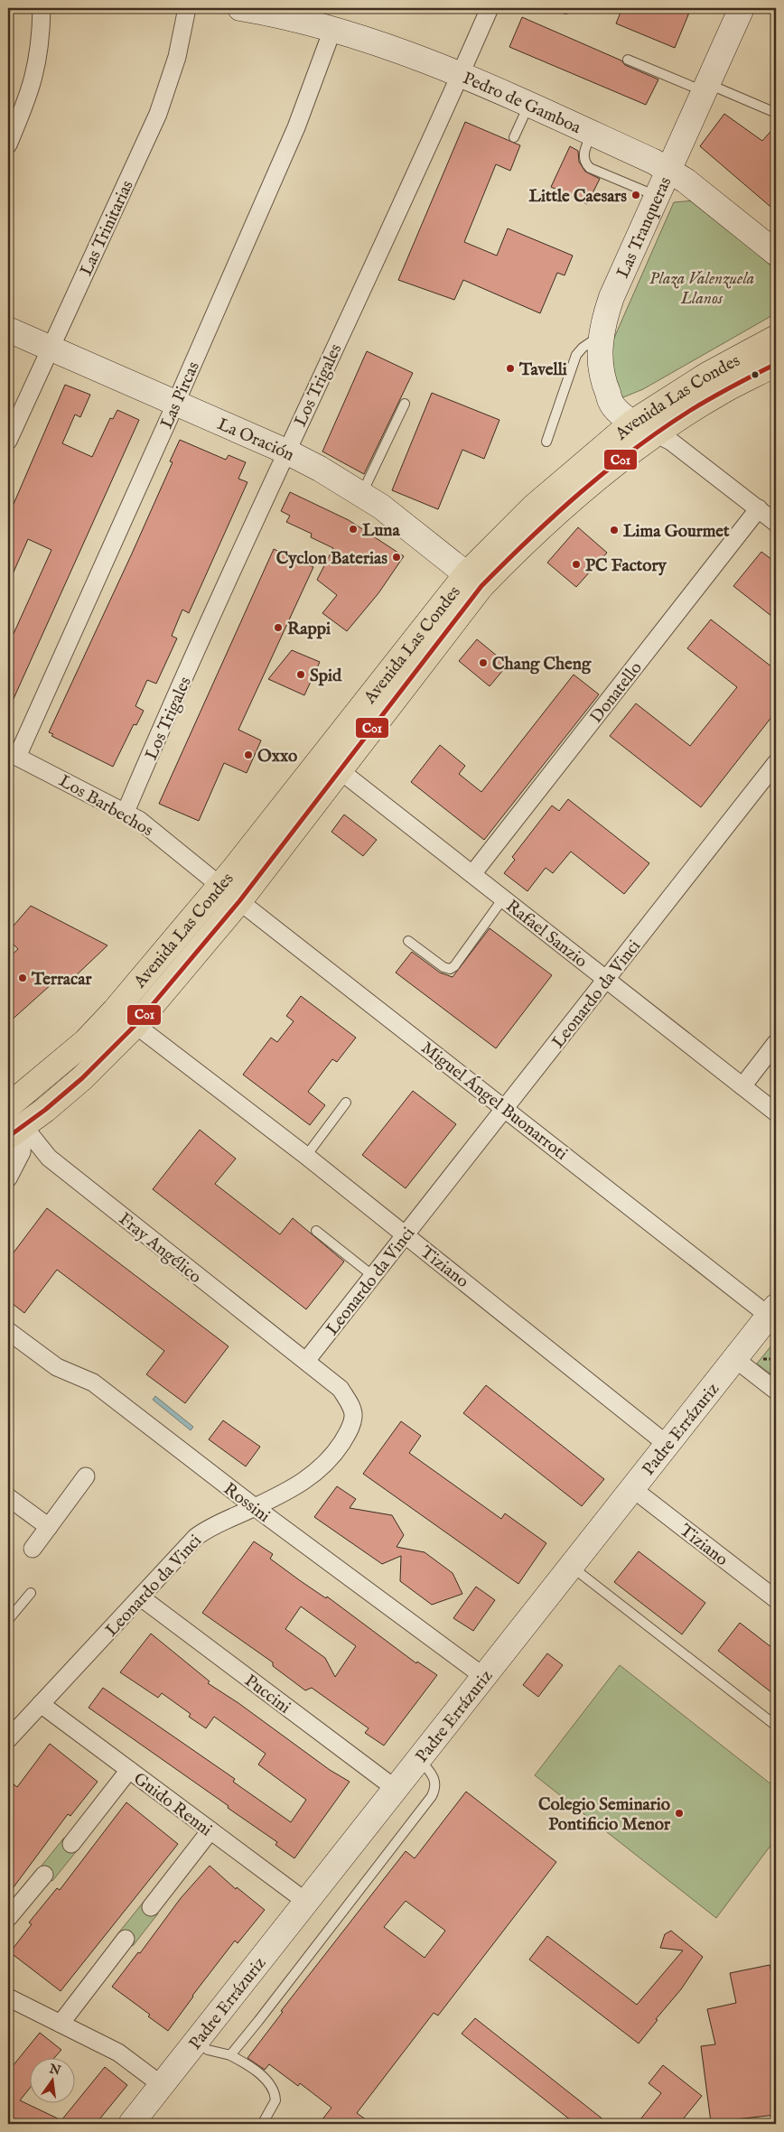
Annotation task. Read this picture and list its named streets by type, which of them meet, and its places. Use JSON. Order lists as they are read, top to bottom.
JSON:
{
  "streets": {
    "main road": [
      "Pedro de Gamboa",
      "Las Tranqueras",
      "Avenida Las Condes",
      "La Oración",
      "Padre Errázuriz"
    ],
    "street": [
      "Las Trinitarias",
      "Los Trigales",
      "Las Pircas",
      "Donatello",
      "Los Barbechos",
      "Rafael Sanzio",
      "Leonardo da Vinci",
      "Miguel Ángel Buonarroti",
      "Fray Angélico",
      "Tiziano",
      "Rossini",
      "Puccini",
      "Guido Renni"
    ]
  },
  "crossings": [
    ["Pedro de Gamboa", "Las Tranqueras"],
    ["Pedro de Gamboa", "Los Trigales"],
    ["Pedro de Gamboa", "Las Pircas"],
    ["Las Trinitarias", "La Oración"],
    ["Las Tranqueras", "Avenida Las Condes"],
    ["Los Trigales", "La Oración"],
    ["Los Trigales", "Los Barbechos"],
    ["Las Pircas", "La Oración"],
    ["Las Pircas", "Los Barbechos"],
    ["Avenida Las Condes", "La Oración"],
    ["Avenida Las Condes", "Los Barbechos"],
    ["Avenida Las Condes", "Rafael Sanzio"],
    ["Avenida Las Condes", "Miguel Ángel Buonarroti"],
    ["Avenida Las Condes", "Fray Angélico"],
    ["Avenida Las Condes", "Tiziano"],
    ["Donatello", "Rafael Sanzio"],
    ["Los Barbechos", "Miguel Ángel Buonarroti"],
    ["Rafael Sanzio", "Leonardo da Vinci"],
    ["Leonardo da Vinci", "Miguel Ángel Buonarroti"],
    ["Leonardo da Vinci", "Fray Angélico"],
    ["Leonardo da Vinci", "Tiziano"],
    ["Leonardo da Vinci", "Rossini"],
    ["Leonardo da Vinci", "Puccini"],
    ["Leonardo da Vinci", "Guido Renni"],
    ["Miguel Ángel Buonarroti", "Padre Errázuriz"],
    ["Tiziano", "Padre Errázuriz"],
    ["Padre Errázuriz", "Rossini"],
    ["Padre Errázuriz", "Puccini"],
    ["Padre Errázuriz", "Guido Renni"]
  ],
  "parks": ["Plaza Valenzuela Llanos"],
  "places": [
    "Little Caesars",
    "Tavelli",
    "Luna",
    "Lima Gourmet",
    "Cyclon Baterias",
    "PC Factory",
    "Rappi",
    "Chang Cheng",
    "Spid",
    "Oxxo",
    "Terracar",
    "Colegio Seminario Pontificio Menor"
  ],
  "lines": ["transit line C01"],
  "north": "top"
}
